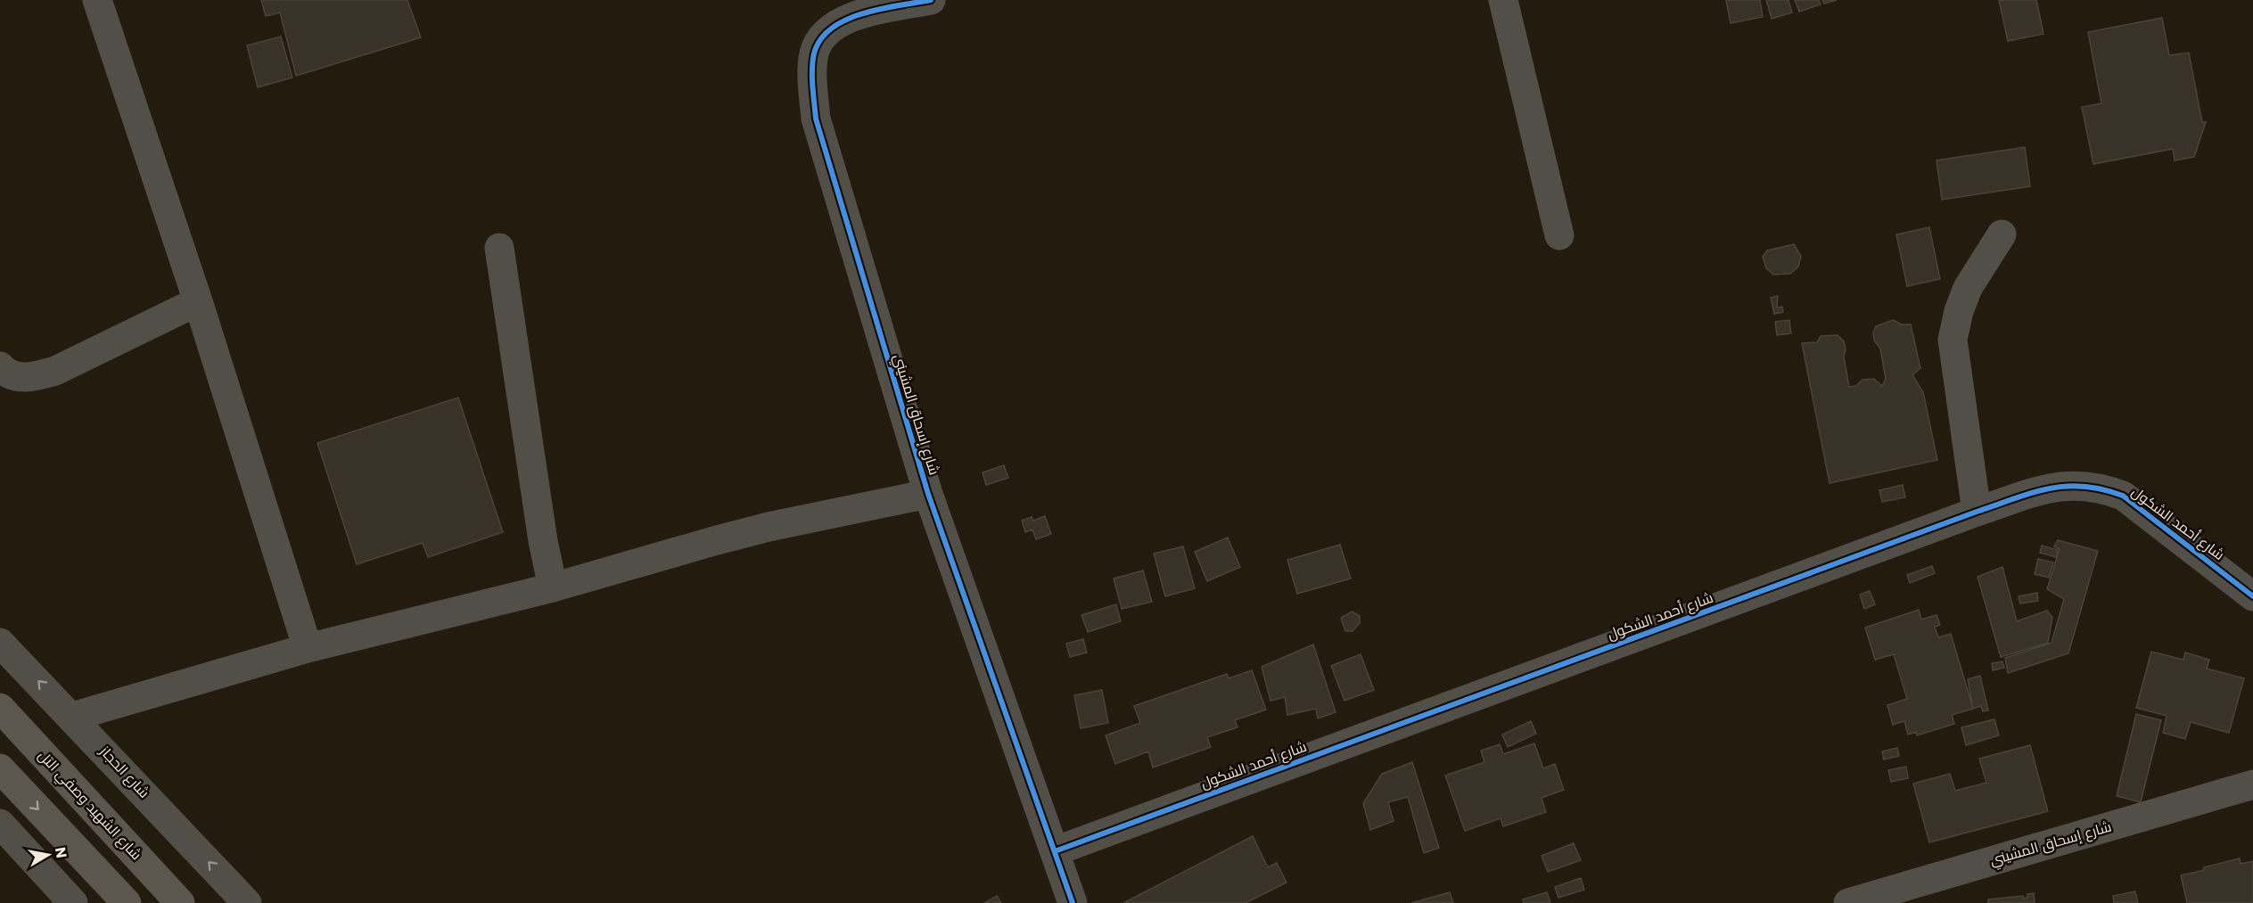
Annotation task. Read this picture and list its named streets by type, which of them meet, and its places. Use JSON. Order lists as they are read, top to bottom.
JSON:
{
  "streets": {
    "main road": ["شارع الشهيد وصفي التل"],
    "street": ["شارع إسحاق المشيني", "شارع أحمد الشكول", "شارع الحجاز"]
  },
  "crossings": [
    ["شارع إسحاق المشيني", "شارع أحمد الشكول"]
  ],
  "north": "right"
}
